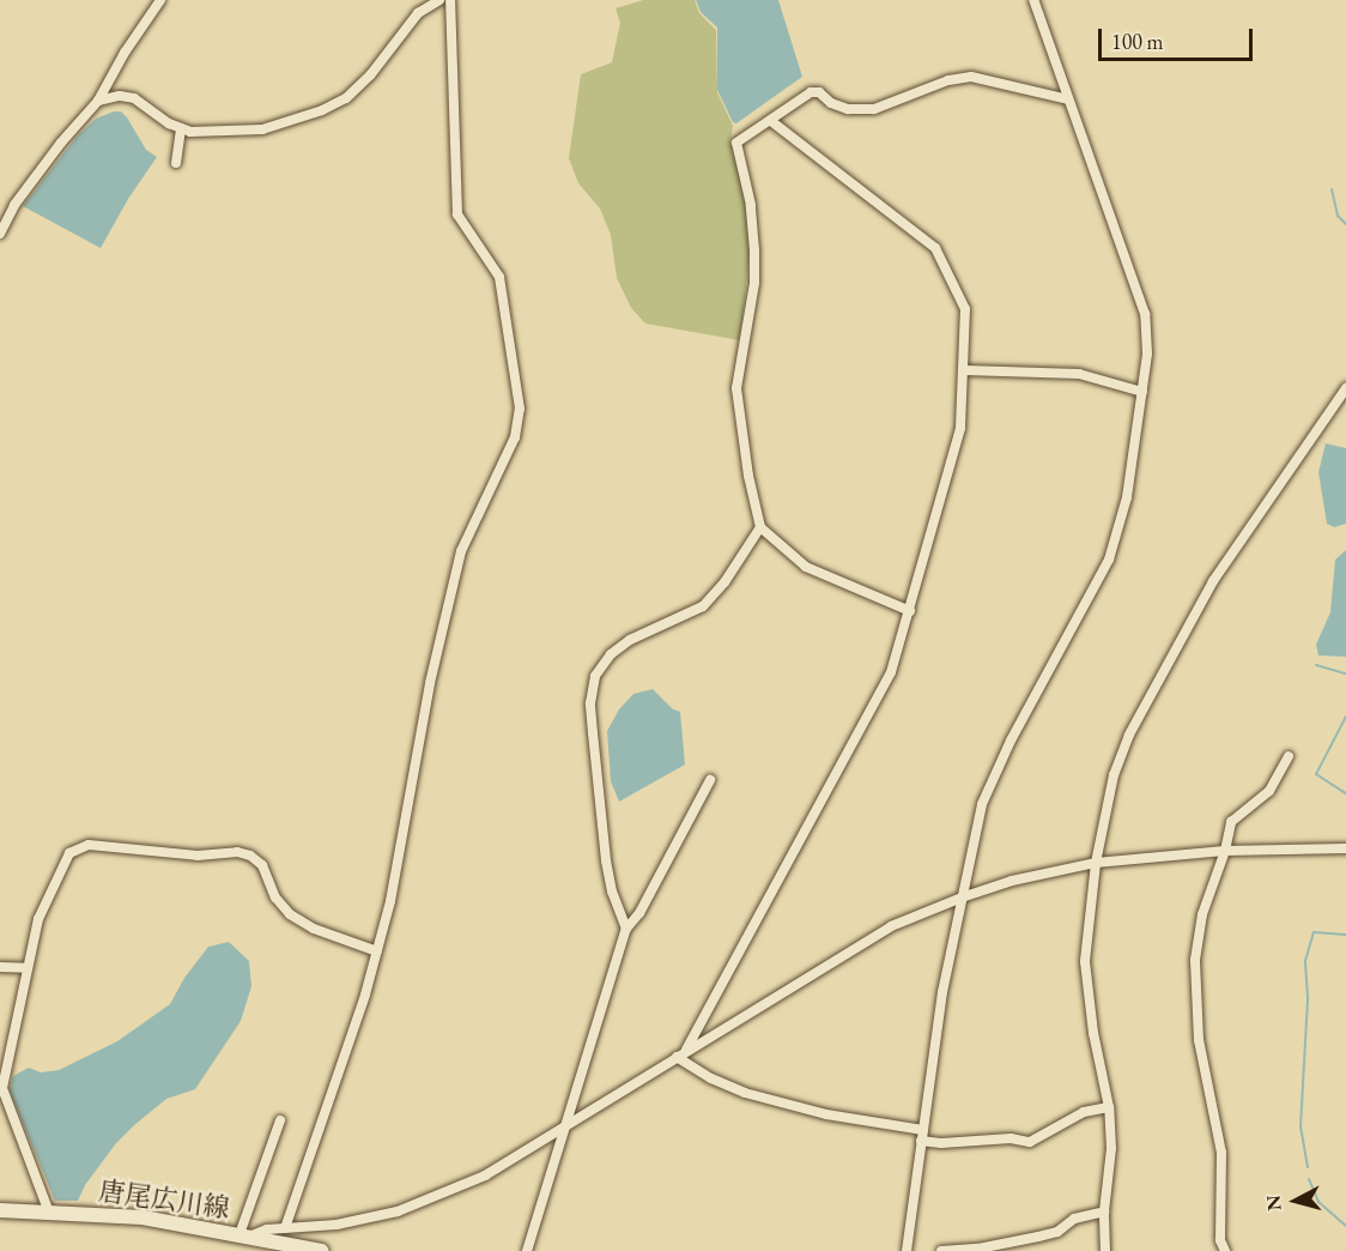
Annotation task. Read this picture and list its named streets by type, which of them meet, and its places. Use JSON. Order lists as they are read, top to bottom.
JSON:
{
  "streets": {
    "main road": ["唐尾広川線"]
  },
  "scale_bar": "100 m",
  "north": "left"
}
